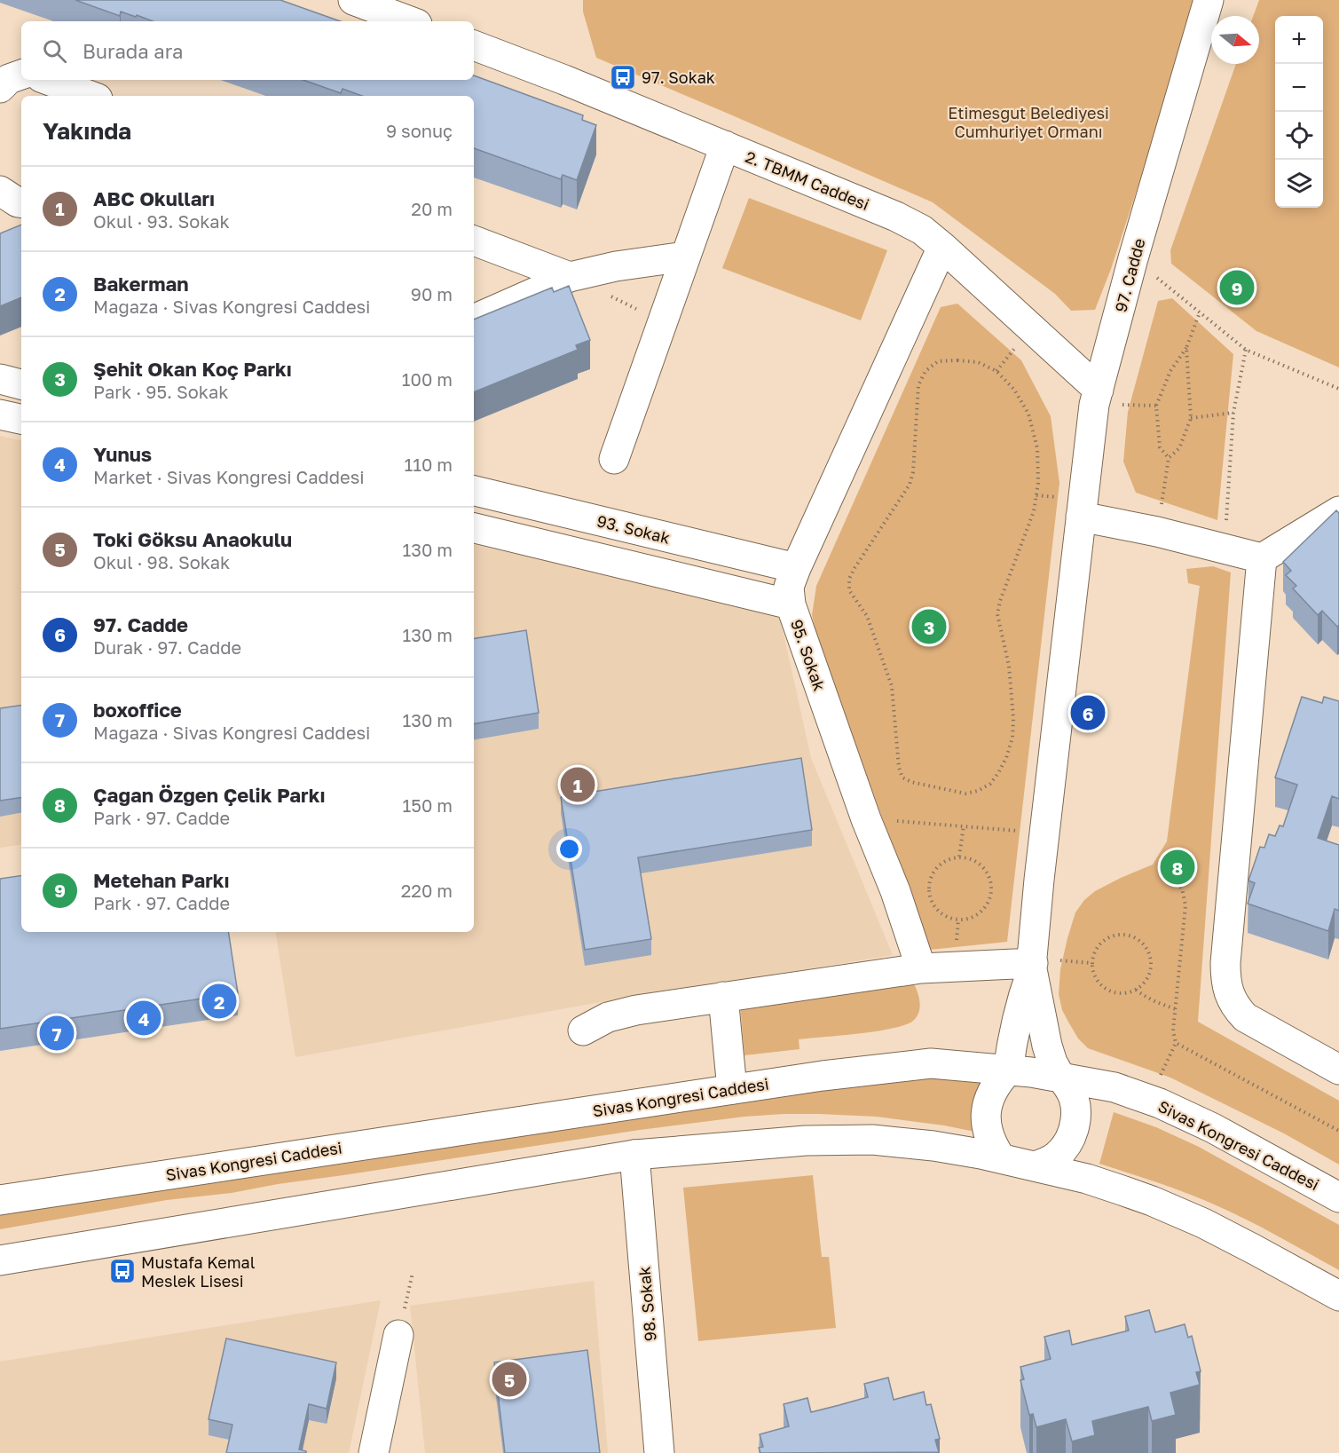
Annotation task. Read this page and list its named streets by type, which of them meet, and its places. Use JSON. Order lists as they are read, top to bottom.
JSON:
{
  "streets": {
    "street": [
      "2. TBMM Caddesi",
      "97. Cadde",
      "93. Sokak",
      "95. Sokak",
      "Sivas Kongresi Caddesi",
      "98. Sokak"
    ]
  },
  "crossings": [
    ["2. TBMM Caddesi", "97. Cadde"],
    ["2. TBMM Caddesi", "95. Sokak"],
    ["97. Cadde", "Sivas Kongresi Caddesi"],
    ["93. Sokak", "95. Sokak"]
  ],
  "parks": ["Etimesgut Belediyesi Cumhuriyet Ormanı"],
  "places": {
    "bus stop": ["97. Sokak", "Mustafa Kemal Meslek Lisesi"]
  },
  "north": "right",
  "page": {
    "map_buttons": ["+", "−"],
    "search": "Burada ara",
    "heading": ["Yakında", "9 sonuç"],
    "list": [
      {
        "mark": "1",
        "name": "ABC Okulları",
        "note": "Okul · 93. Sokak",
        "value": "20 m"
      },
      {
        "mark": "2",
        "name": "Bakerman",
        "note": "Mağaza · Sivas Kongresi Caddesi",
        "value": "90 m"
      },
      {
        "mark": "3",
        "name": "Şehit Okan Koç Parkı",
        "note": "Park · 95. Sokak",
        "value": "100 m"
      },
      {
        "mark": "4",
        "name": "Yunus",
        "note": "Market · Sivas Kongresi Caddesi",
        "value": "110 m"
      },
      {
        "mark": "5",
        "name": "Toki Göksu Anaokulu",
        "note": "Okul · 98. Sokak",
        "value": "130 m"
      },
      {
        "mark": "6",
        "name": "97. Cadde",
        "note": "Durak · 97. Cadde",
        "value": "130 m"
      },
      {
        "mark": "7",
        "name": "boxoffice",
        "note": "Mağaza · Sivas Kongresi Caddesi",
        "value": "130 m"
      },
      {
        "mark": "8",
        "name": "Çağan Özgen Çelik Parkı",
        "note": "Park · 97. Cadde",
        "value": "150 m"
      },
      {
        "mark": "9",
        "name": "Metehan Parkı",
        "note": "Park · 97. Cadde",
        "value": "220 m"
      }
    ],
    "pins": [
      "9",
      "3",
      "6",
      "1",
      "8",
      "2",
      "4",
      "7",
      "5"
    ]
  }
}
